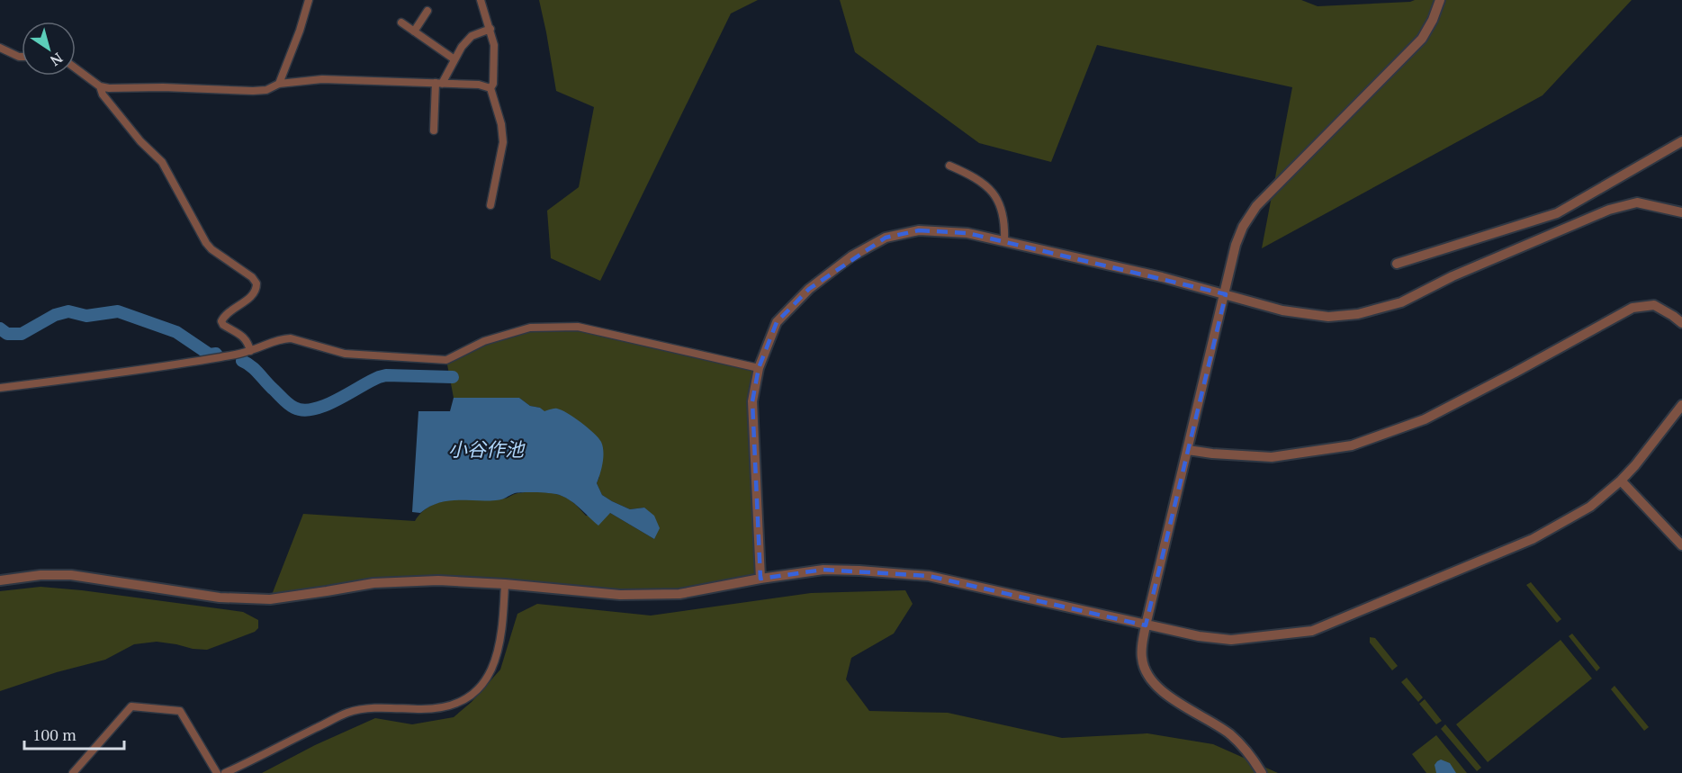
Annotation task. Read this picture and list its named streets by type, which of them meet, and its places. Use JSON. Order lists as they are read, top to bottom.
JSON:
{
  "water": ["小谷作池"],
  "scale_bar": "100 m",
  "north": "bottom right"
}
